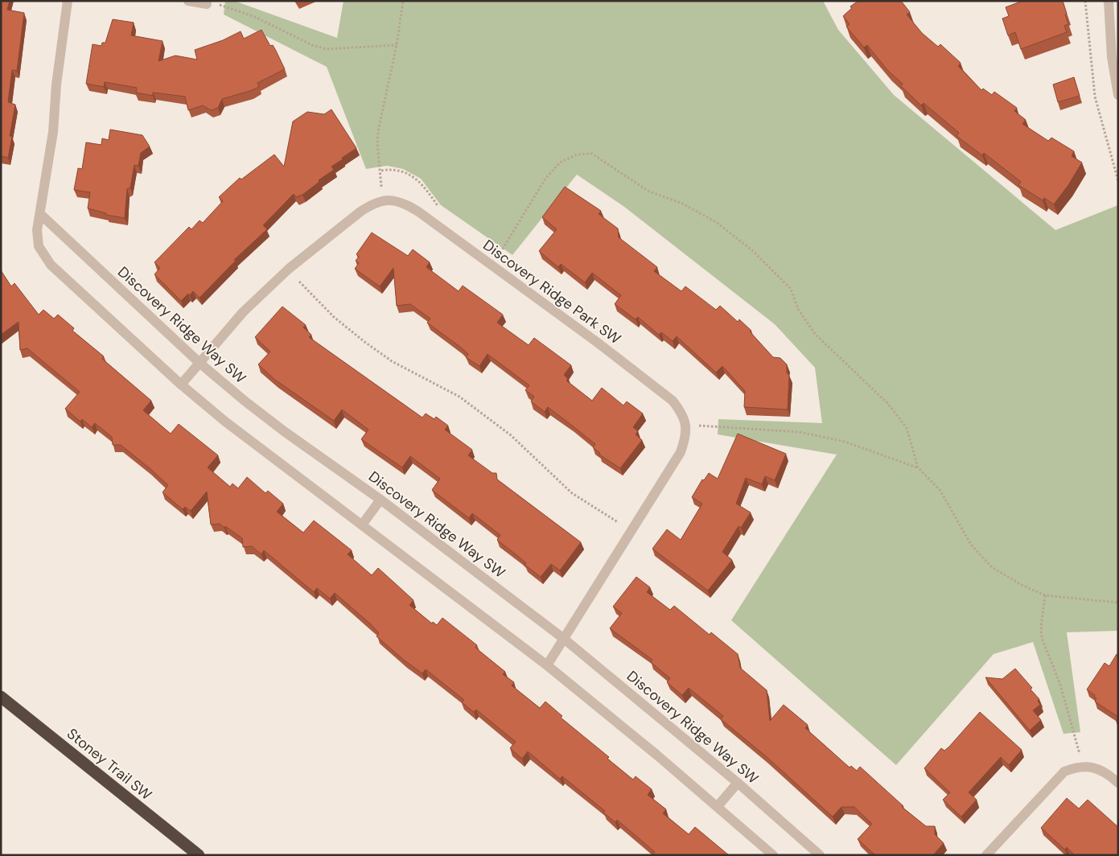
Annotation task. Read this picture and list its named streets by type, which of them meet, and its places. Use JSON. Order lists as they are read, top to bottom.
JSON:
{
  "streets": {
    "highway": ["Stoney Trail SW"],
    "street": ["Discovery Ridge Park SW", "Discovery Ridge Way SW"]
  },
  "crossings": [
    ["Discovery Ridge Park SW", "Discovery Ridge Way SW"]
  ]
}
